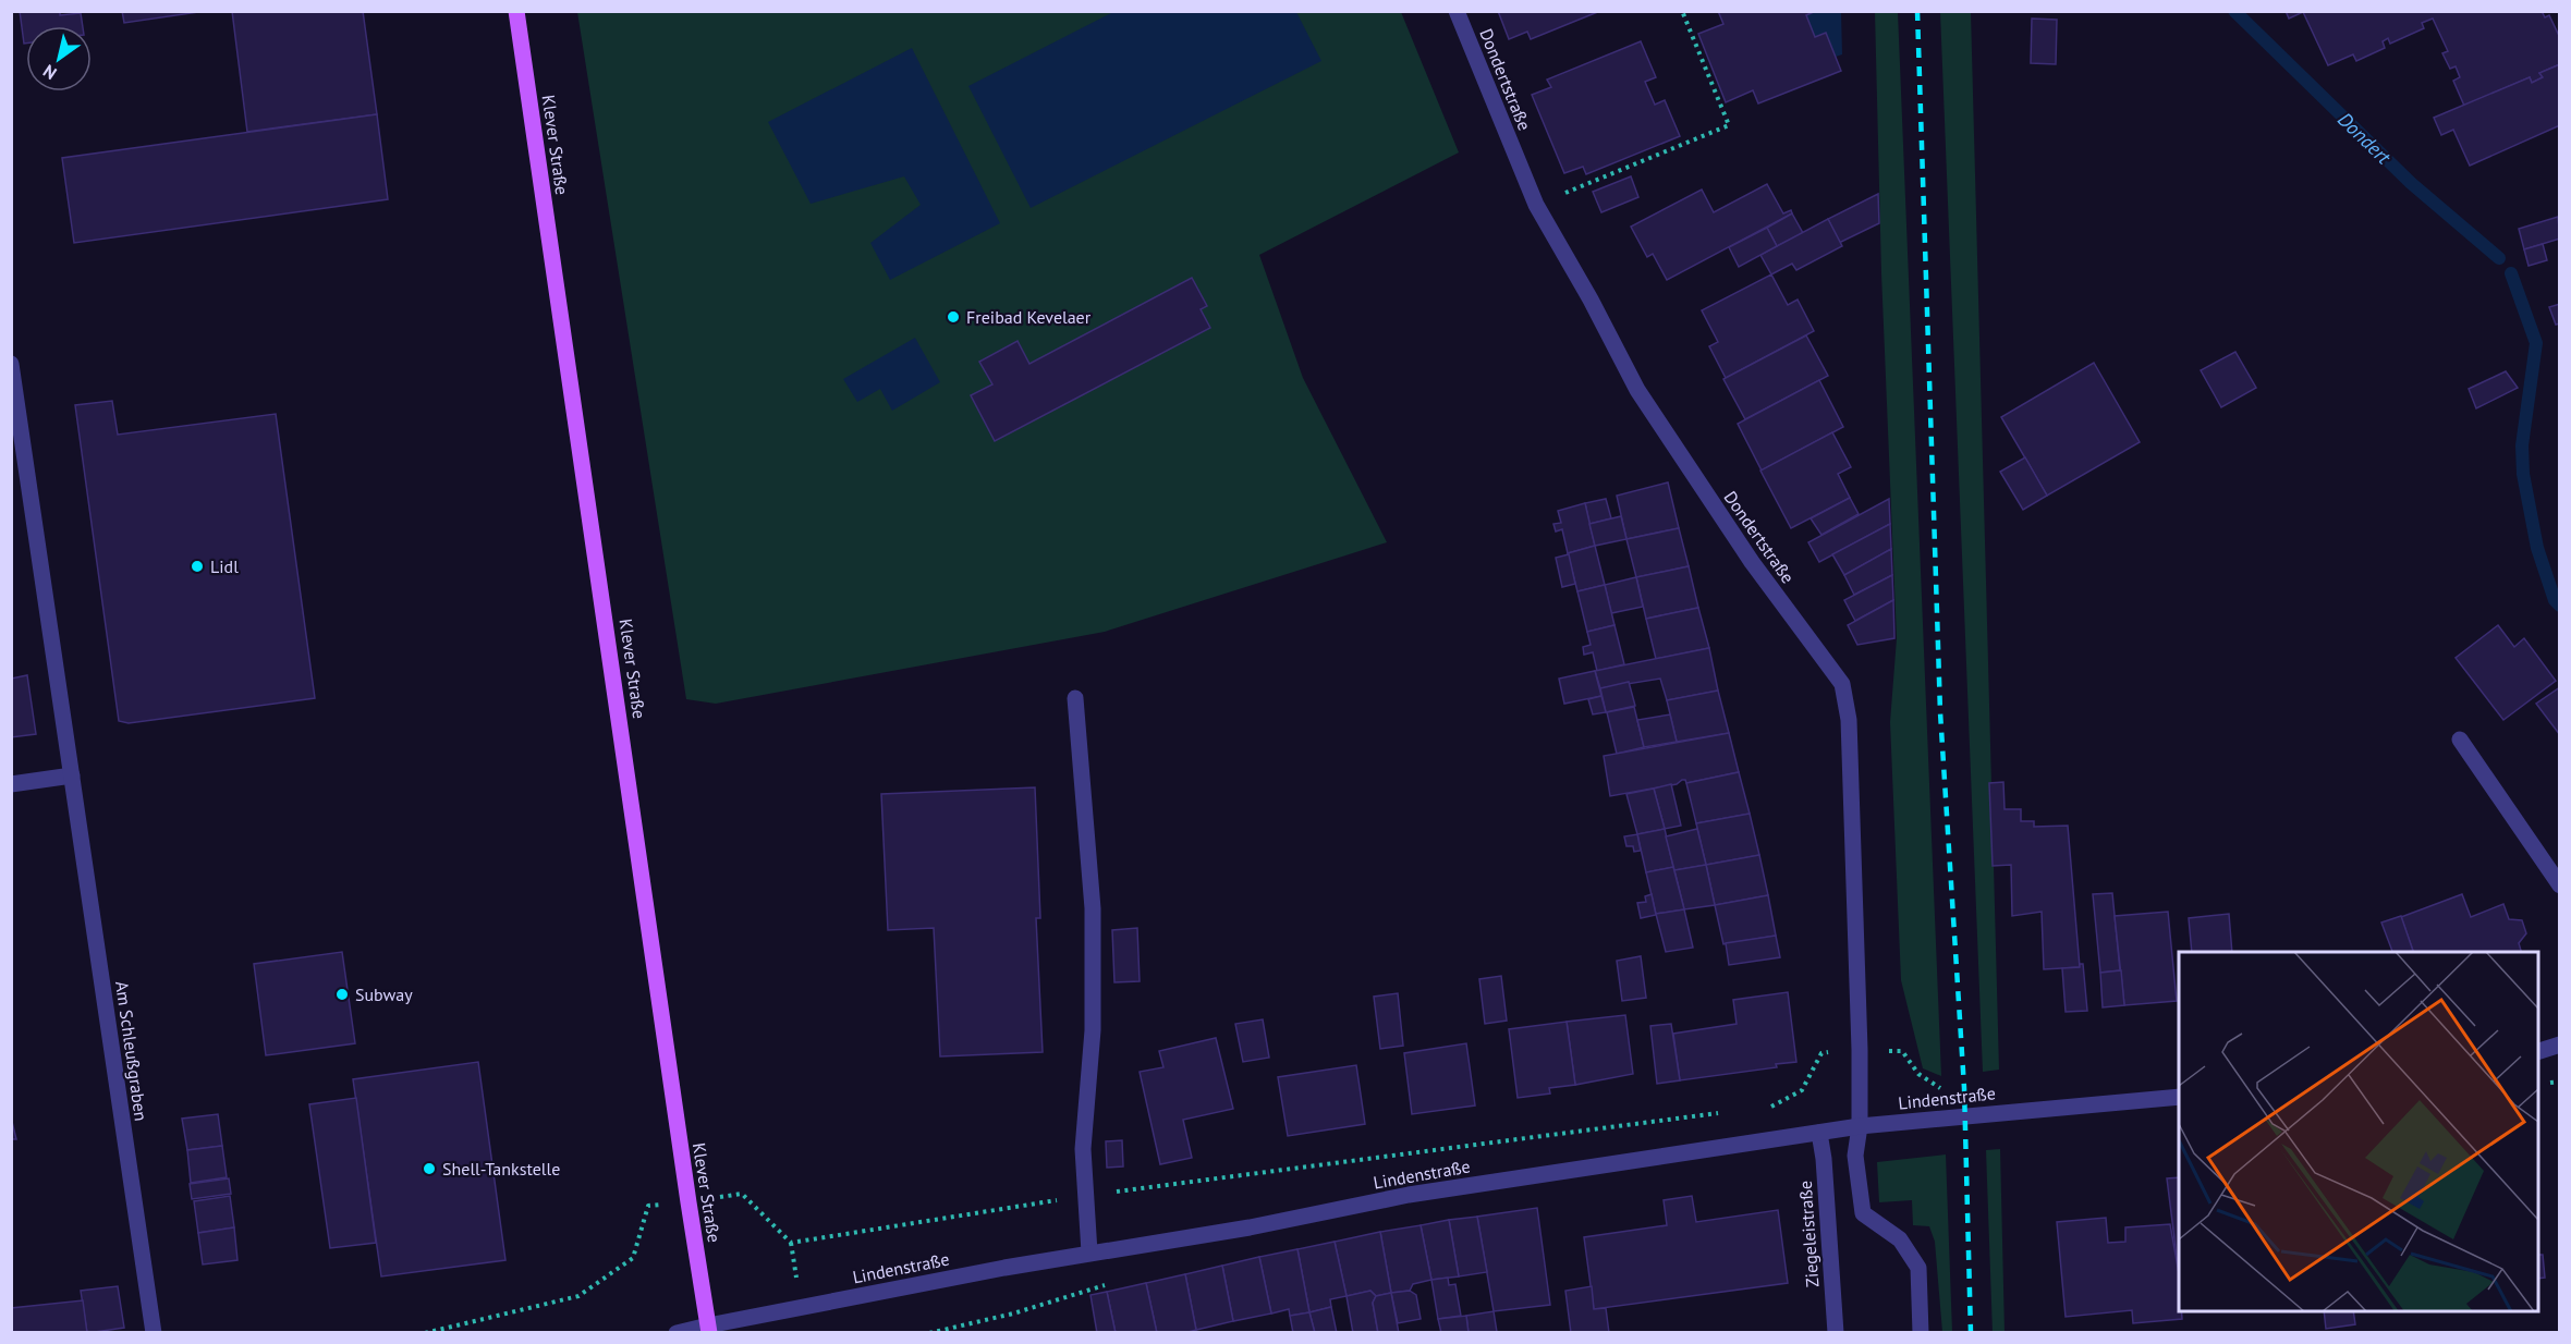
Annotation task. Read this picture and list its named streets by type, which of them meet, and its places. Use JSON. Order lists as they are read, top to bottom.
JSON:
{
  "streets": {
    "main road": ["Klever Straße"],
    "street": [
      "Dondertstraße",
      "Am Schleußgraben",
      "Lindenstraße",
      "Ziegeleistraße"
    ]
  },
  "crossings": [
    ["Dondertstraße", "Lindenstraße"],
    ["Klever Straße", "Lindenstraße"],
    ["Lindenstraße", "Ziegeleistraße"]
  ],
  "water": ["Dondert"],
  "places": [
    "Freibad Kevelaer",
    "Lidl",
    "Subway",
    "Shell-Tankstelle"
  ],
  "north": "bottom left"
}
